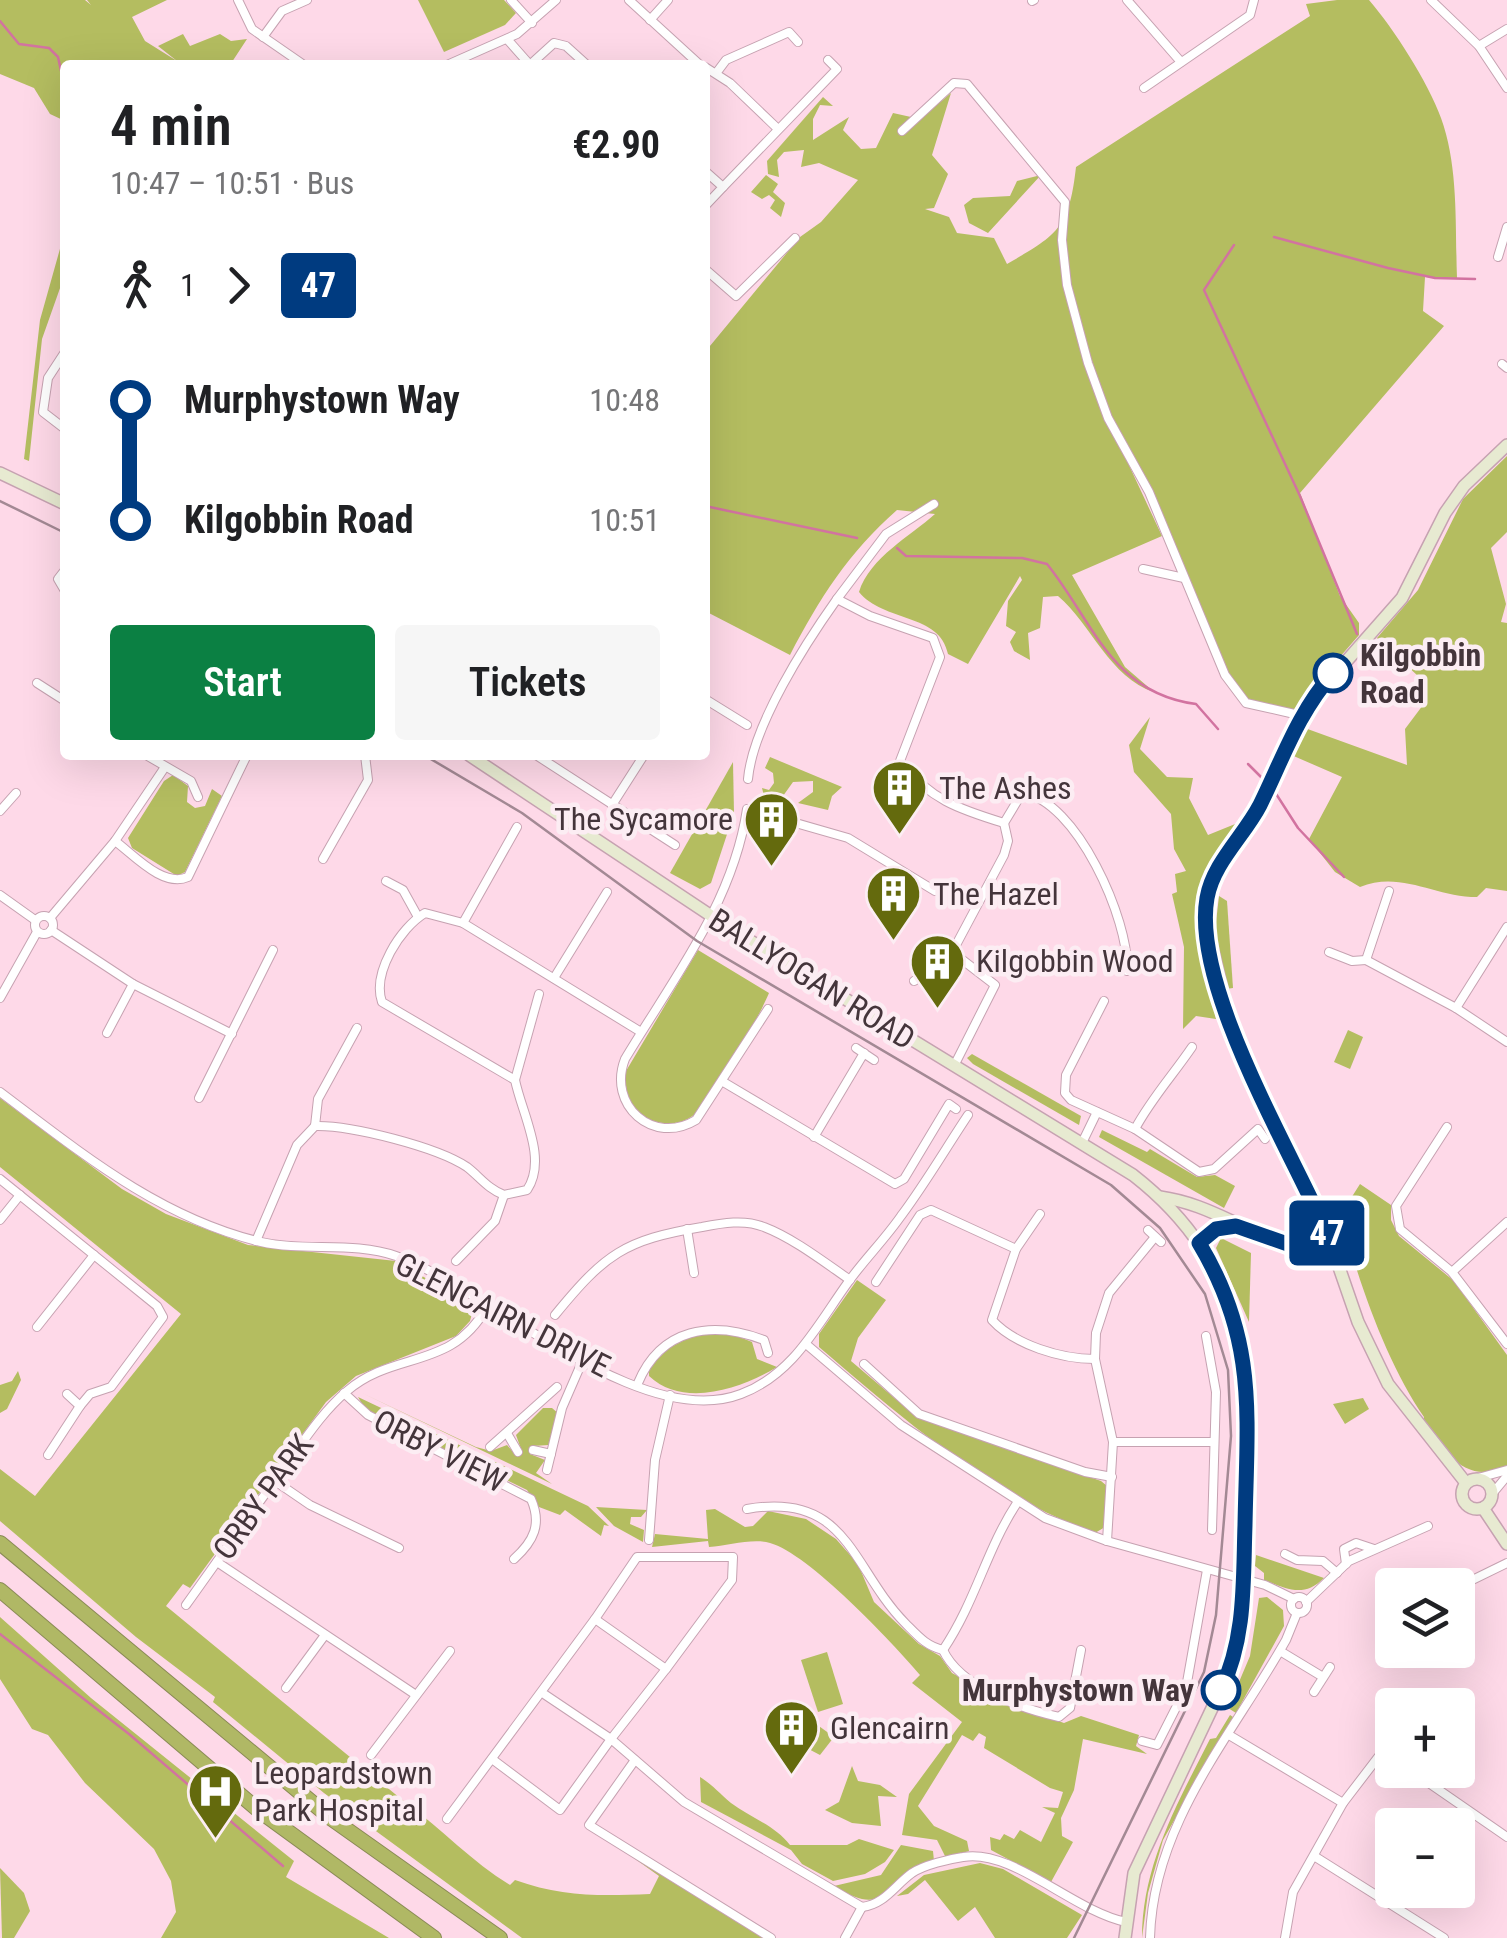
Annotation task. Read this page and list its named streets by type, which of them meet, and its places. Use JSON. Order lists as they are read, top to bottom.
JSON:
{
  "streets": {
    "street": [
      "BALLYOGAN ROAD",
      "GLENCAIRN DRIVE",
      "ORBY VIEW",
      "ORBY PARK"
    ]
  },
  "crossings": [
    ["ORBY VIEW", "ORBY PARK"]
  ],
  "places": {
    "other": ["Kilgobbin Road", "Murphystown Way"],
    "building": [
      "The Ashes",
      "The Sycamore",
      "The Hazel",
      "Kilgobbin Wood",
      "Glencairn"
    ],
    "hospital": ["Leopardstown Park Hospital"]
  },
  "lines": ["bus line 47"],
  "page": {
    "on_map": "47",
    "heading": ["4 min", "10:47 – 10:51 · Bus", "€2.90"],
    "legs": ["1", "47"],
    "list": [
      {
        "name": "Murphystown Way",
        "value": "10:48"
      },
      {
        "name": "Kilgobbin Road",
        "value": "10:51"
      }
    ],
    "buttons": ["Start", "Tickets"],
    "map_buttons": ["+", "−"]
  }
}
